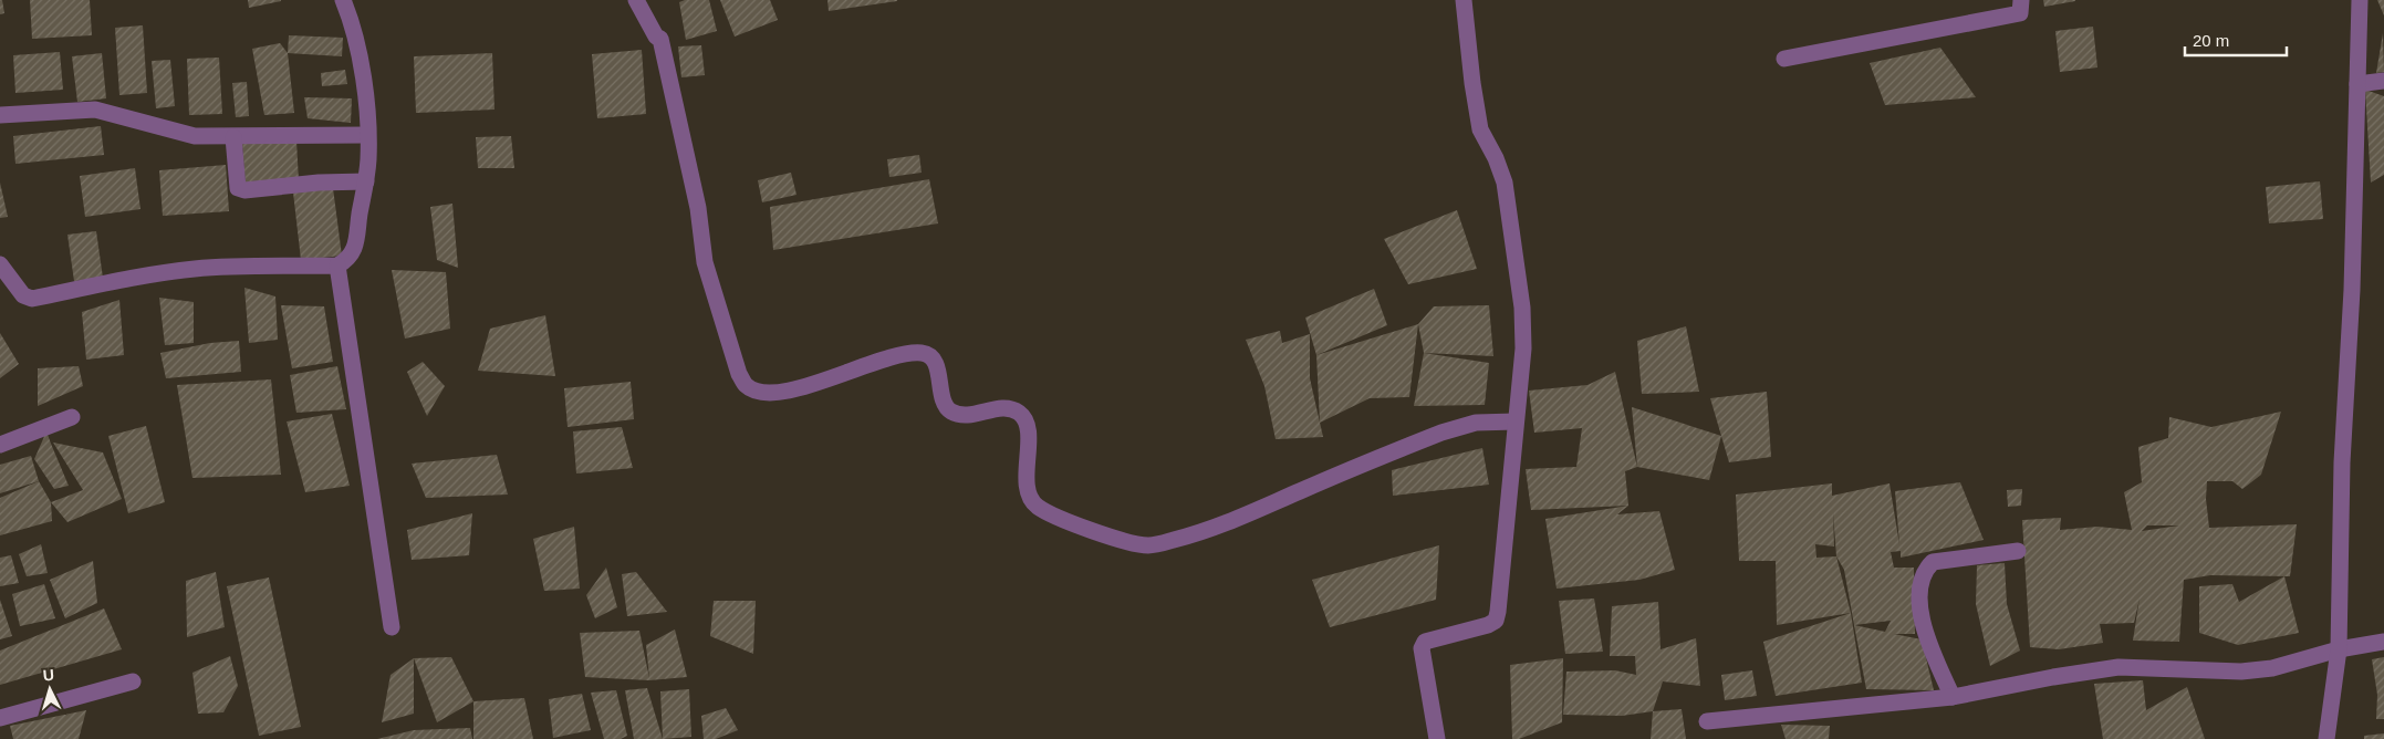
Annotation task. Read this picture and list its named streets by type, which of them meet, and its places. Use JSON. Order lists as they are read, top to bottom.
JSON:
{
  "scale_bar": "20 m",
  "north": "top"
}
